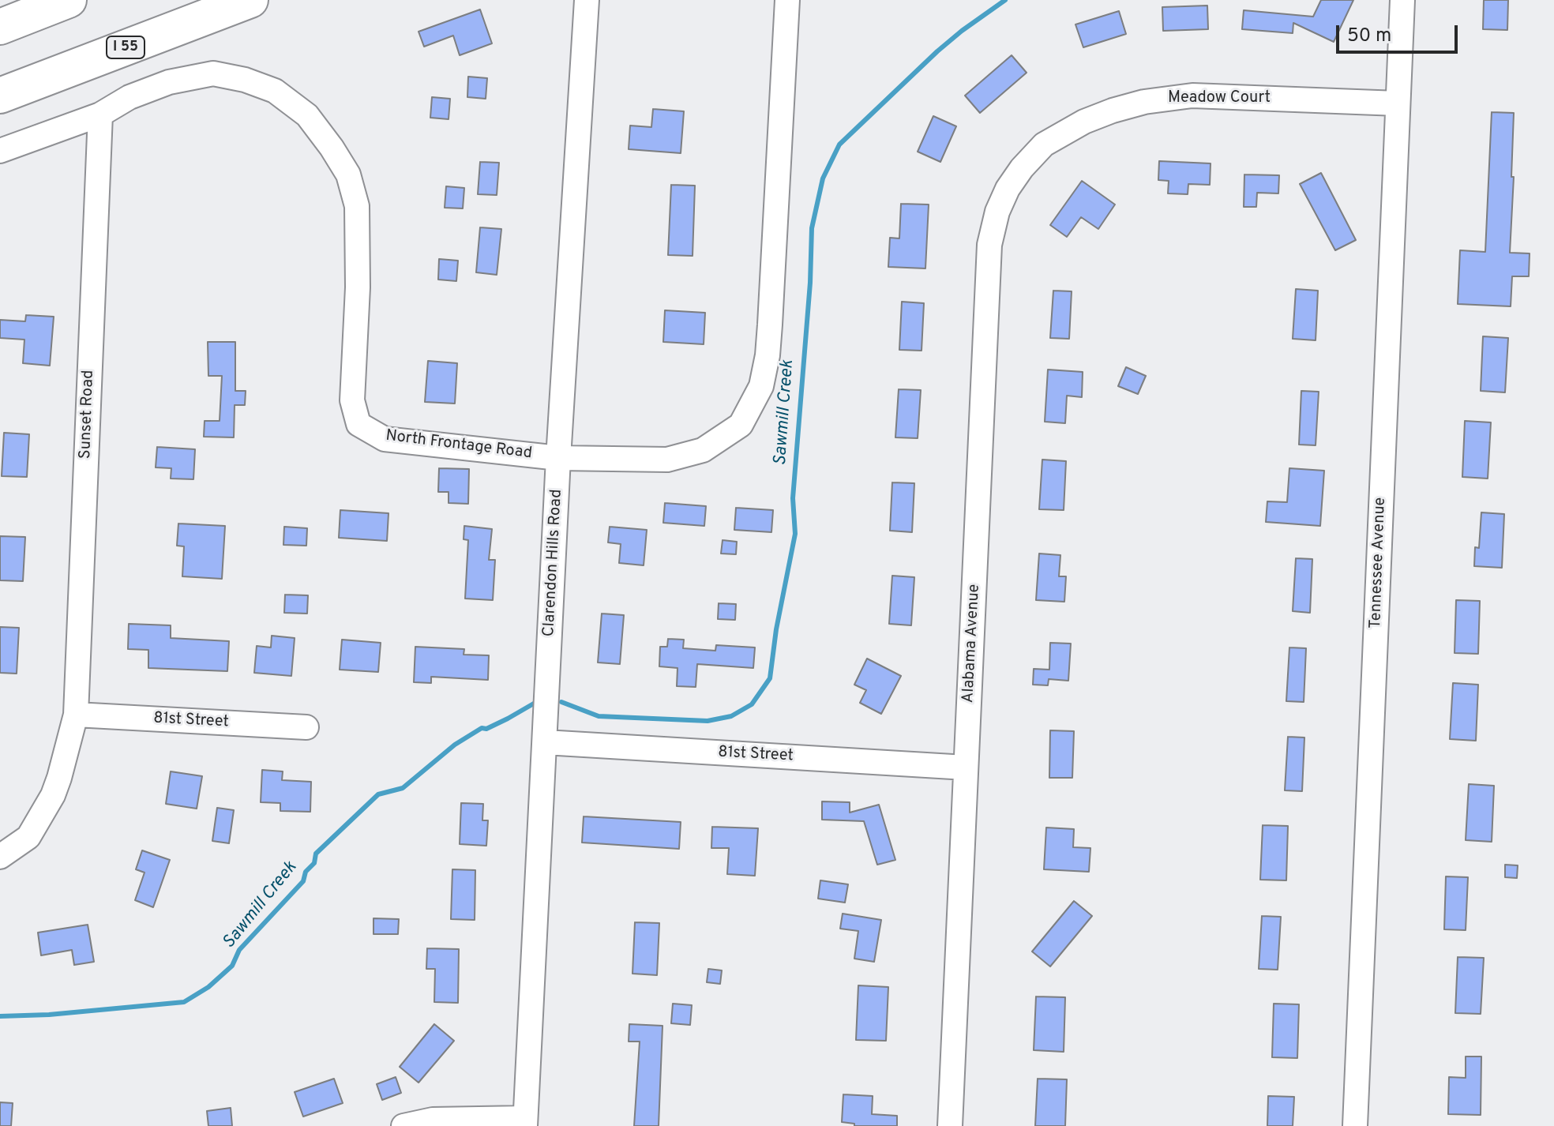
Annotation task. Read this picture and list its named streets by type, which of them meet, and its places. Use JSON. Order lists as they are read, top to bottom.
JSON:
{
  "streets": {
    "highway": ["I 55"],
    "street": [
      "Meadow Court",
      "Sunset Road",
      "North Frontage Road",
      "Clarendon Hills Road",
      "Tennessee Avenue",
      "Alabama Avenue",
      "81st Street"
    ]
  },
  "crossings": [
    ["Meadow Court", "Tennessee Avenue"],
    ["Meadow Court", "Alabama Avenue"],
    ["Sunset Road", "North Frontage Road"],
    ["Sunset Road", "81st Street"],
    ["North Frontage Road", "Clarendon Hills Road"],
    ["Clarendon Hills Road", "81st Street"],
    ["Alabama Avenue", "81st Street"]
  ],
  "water": ["Sawmill Creek"],
  "scale_bar": "50 m"
}
